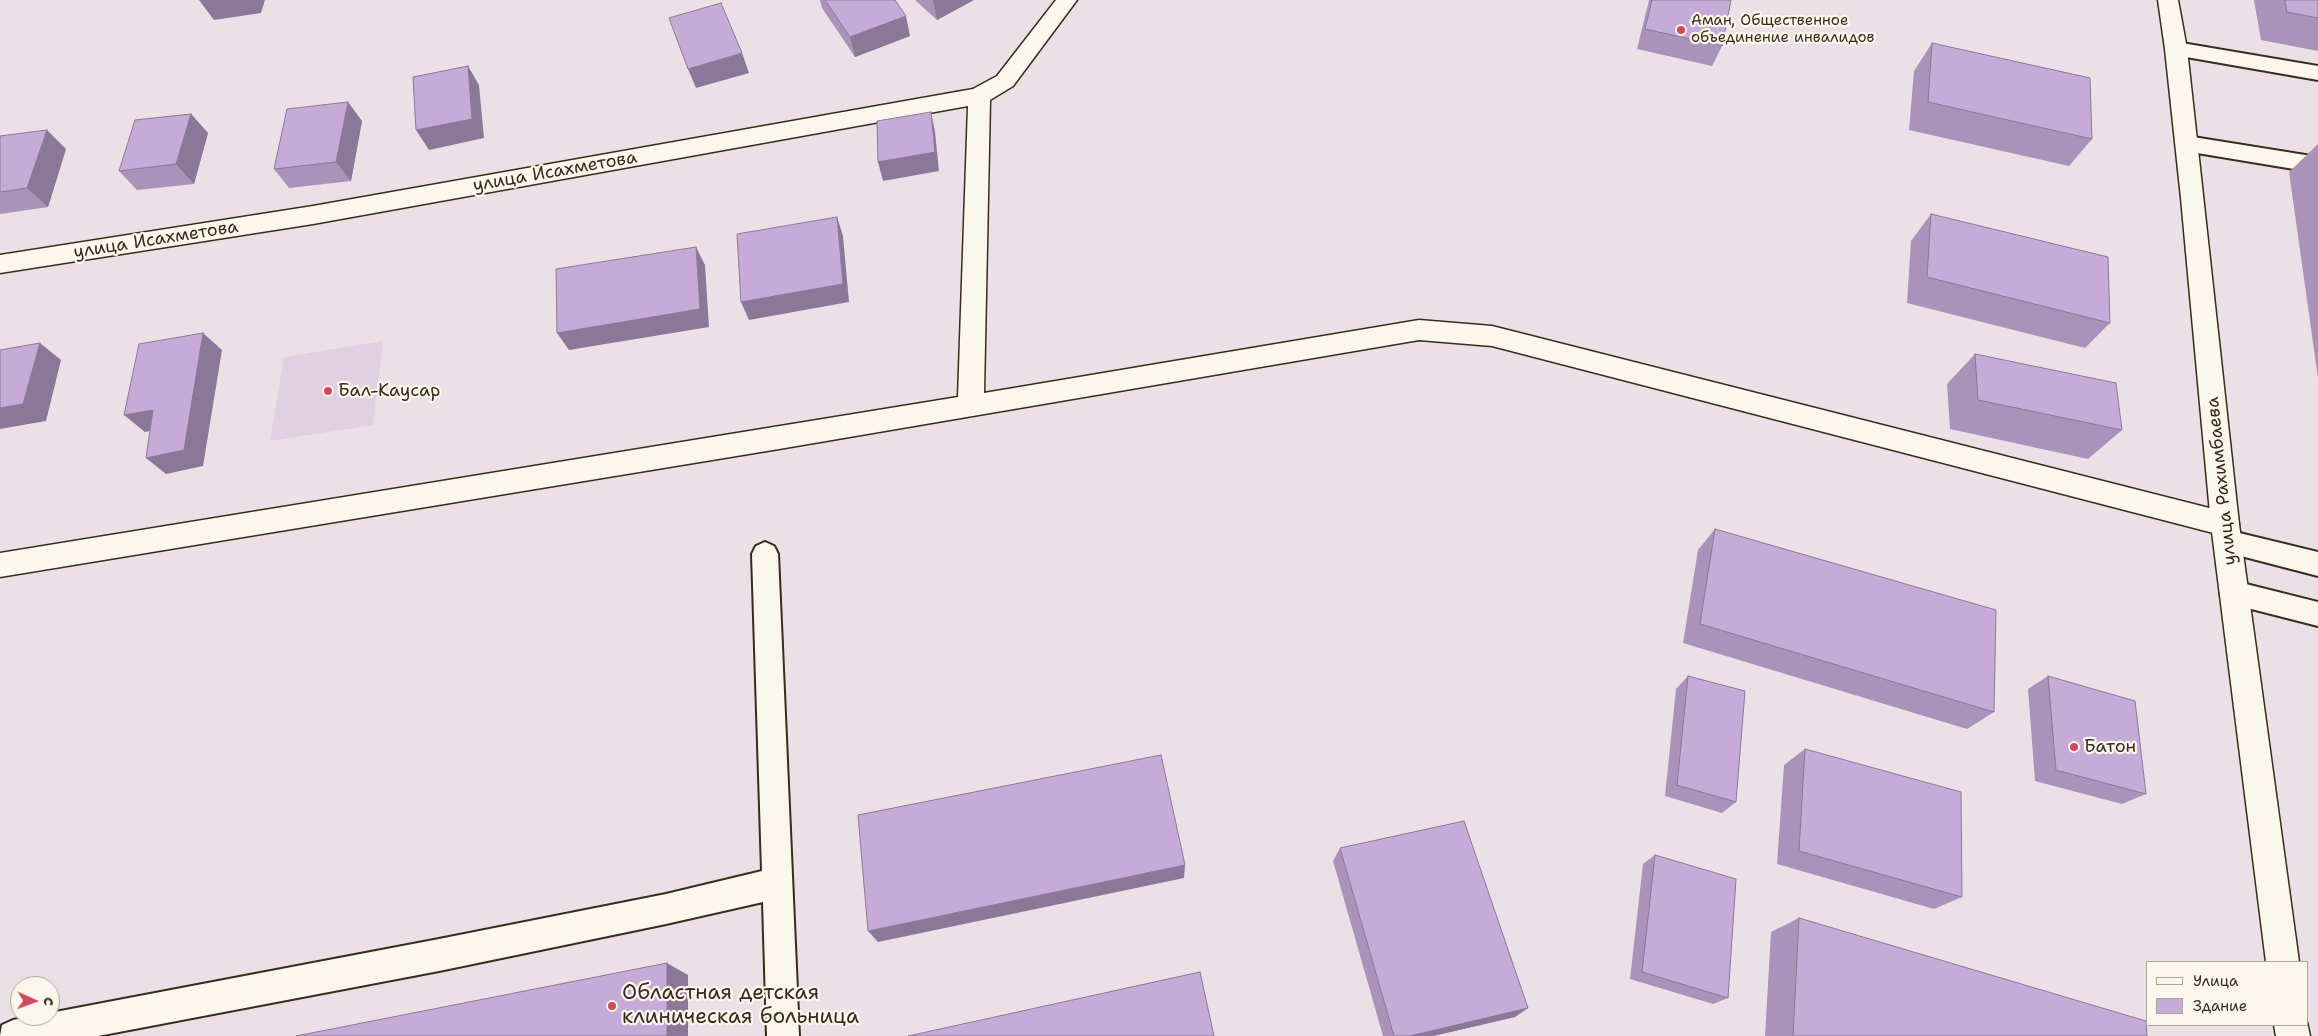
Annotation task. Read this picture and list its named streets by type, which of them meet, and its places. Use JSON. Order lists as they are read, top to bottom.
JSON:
{
  "streets": {
    "street": ["улица Исахметова", "улица Рахимбаева"]
  },
  "places": [
    "Аман, Общественное объединение инвалидов",
    "Бал-Каусар",
    "Батон",
    "Областная детская клиническая больница"
  ],
  "legend": ["Улица", "Здание"],
  "north": "right"
}
